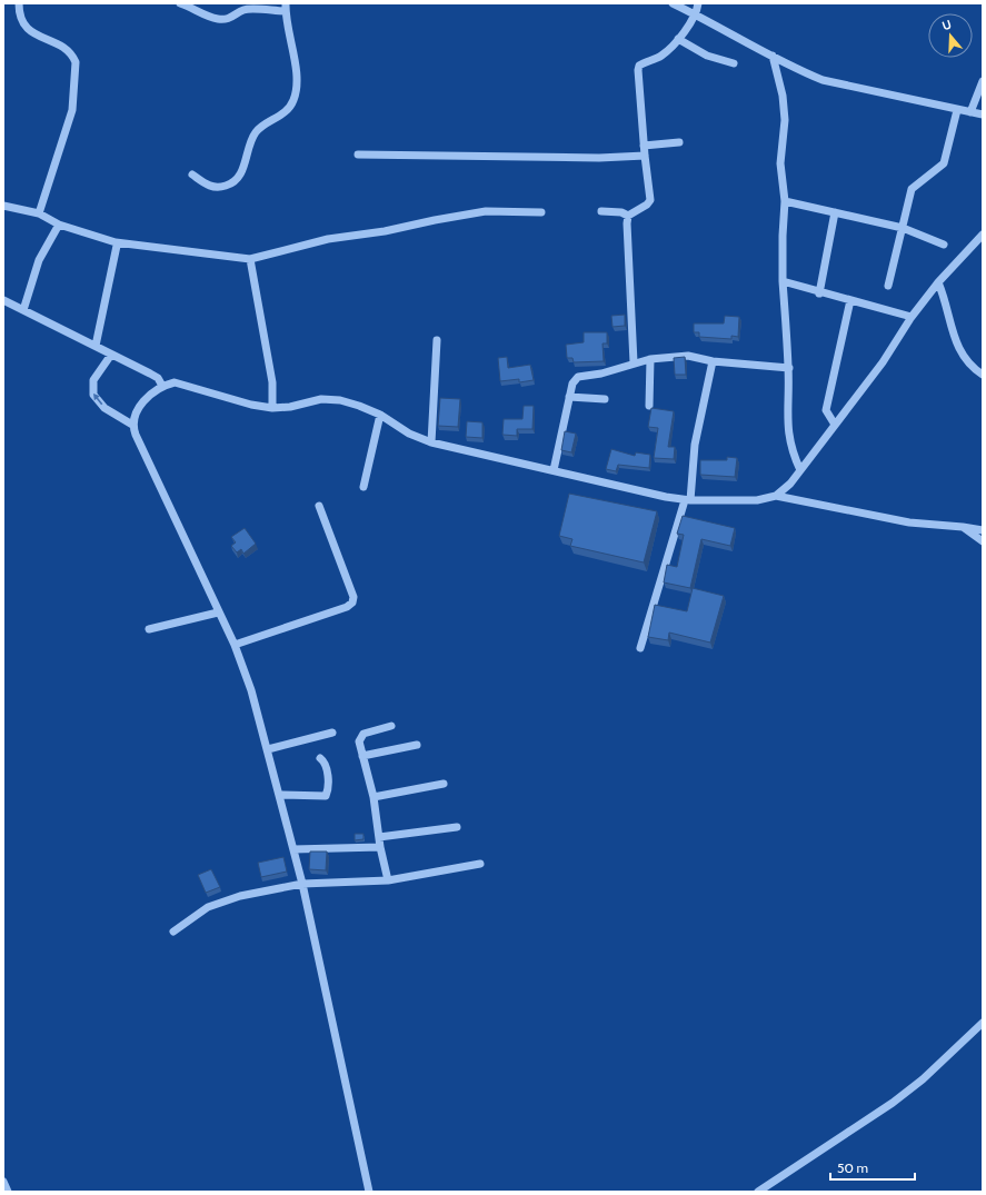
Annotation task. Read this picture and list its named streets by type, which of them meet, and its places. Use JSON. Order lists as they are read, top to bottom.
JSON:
{
  "scale_bar": "50 m",
  "north": "top"
}
